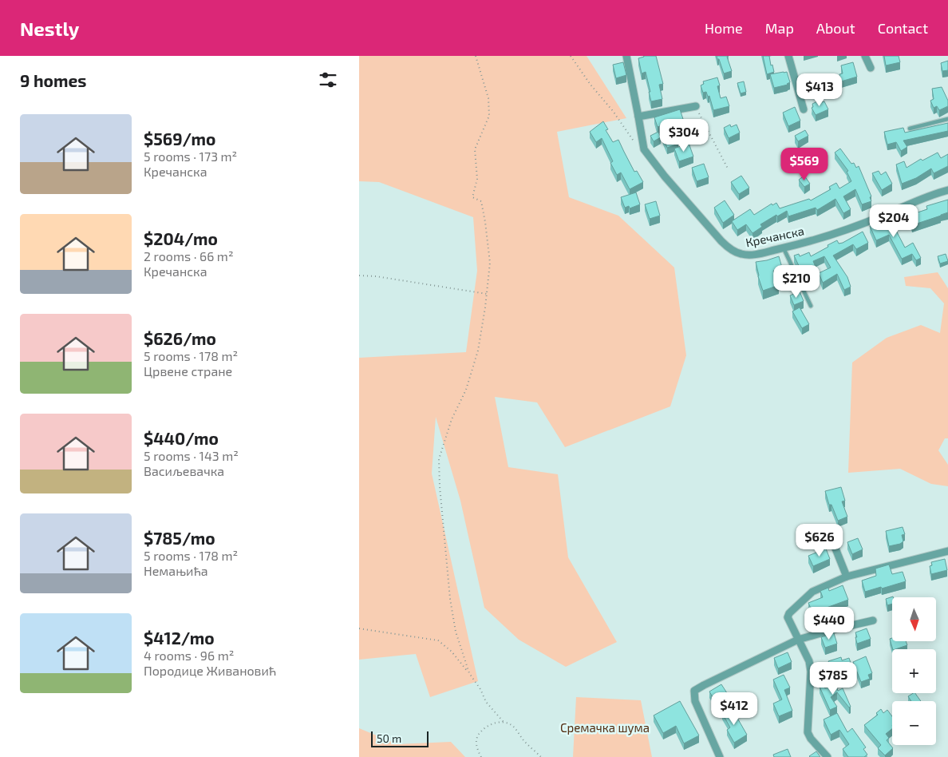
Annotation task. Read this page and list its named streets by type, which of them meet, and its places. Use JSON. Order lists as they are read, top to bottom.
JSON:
{
  "streets": {
    "street": ["Кречанска"]
  },
  "parks": ["Сремачка шума"],
  "scale_bar": "50 m",
  "north": "bottom",
  "page": {
    "header": "Nestly",
    "nav": [
      "Home",
      "Map",
      "About",
      "Contact"
    ],
    "heading": "9 homes",
    "price": [
      "$413",
      "$304",
      "$569",
      "$204",
      "$210",
      "$626",
      "$440",
      "$785",
      "$412"
    ],
    "list": [
      {
        "name": "$569/mo",
        "note": "5 rooms · 173 m² · Кречанска"
      },
      {
        "name": "$204/mo",
        "note": "2 rooms · 66 m² · Кречанска"
      },
      {
        "name": "$626/mo",
        "note": "5 rooms · 178 m² · Црвене стране"
      },
      {
        "name": "$440/mo",
        "note": "5 rooms · 143 m² · Васиљевачка"
      },
      {
        "name": "$785/mo",
        "note": "5 rooms · 178 m² · Немањића"
      },
      {
        "name": "$412/mo",
        "note": "4 rooms · 96 m² · Породице Живановић"
      }
    ],
    "map_buttons": ["+", "−"],
    "scale": "50 m"
  }
}
